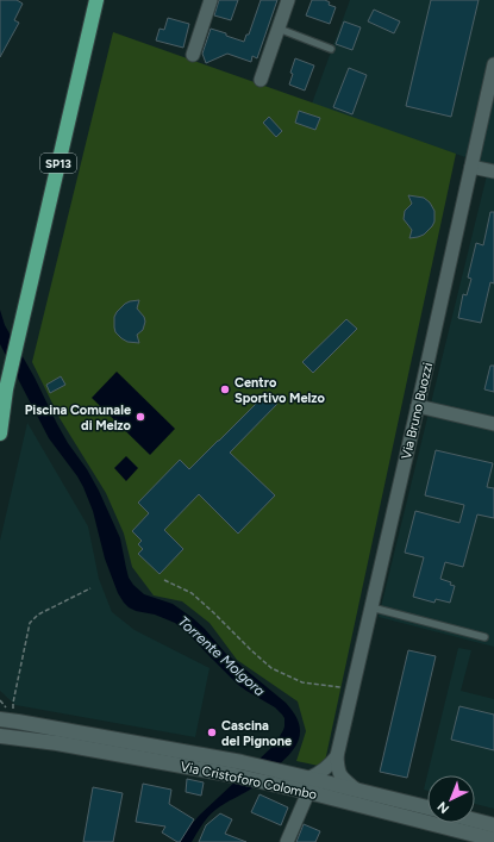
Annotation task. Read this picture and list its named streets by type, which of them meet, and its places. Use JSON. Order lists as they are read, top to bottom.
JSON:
{
  "streets": {
    "main road": ["SP13"],
    "street": ["Via Bruno Buozzi", "Via Cristoforo Colombo"]
  },
  "crossings": [
    ["Via Bruno Buozzi", "Via Cristoforo Colombo"]
  ],
  "water": ["Torrente Molgora"],
  "places": ["Centro Sportivo Melzo", "Piscina Comunale di Melzo", "Cascina del Pignone"],
  "north": "bottom left"
}
